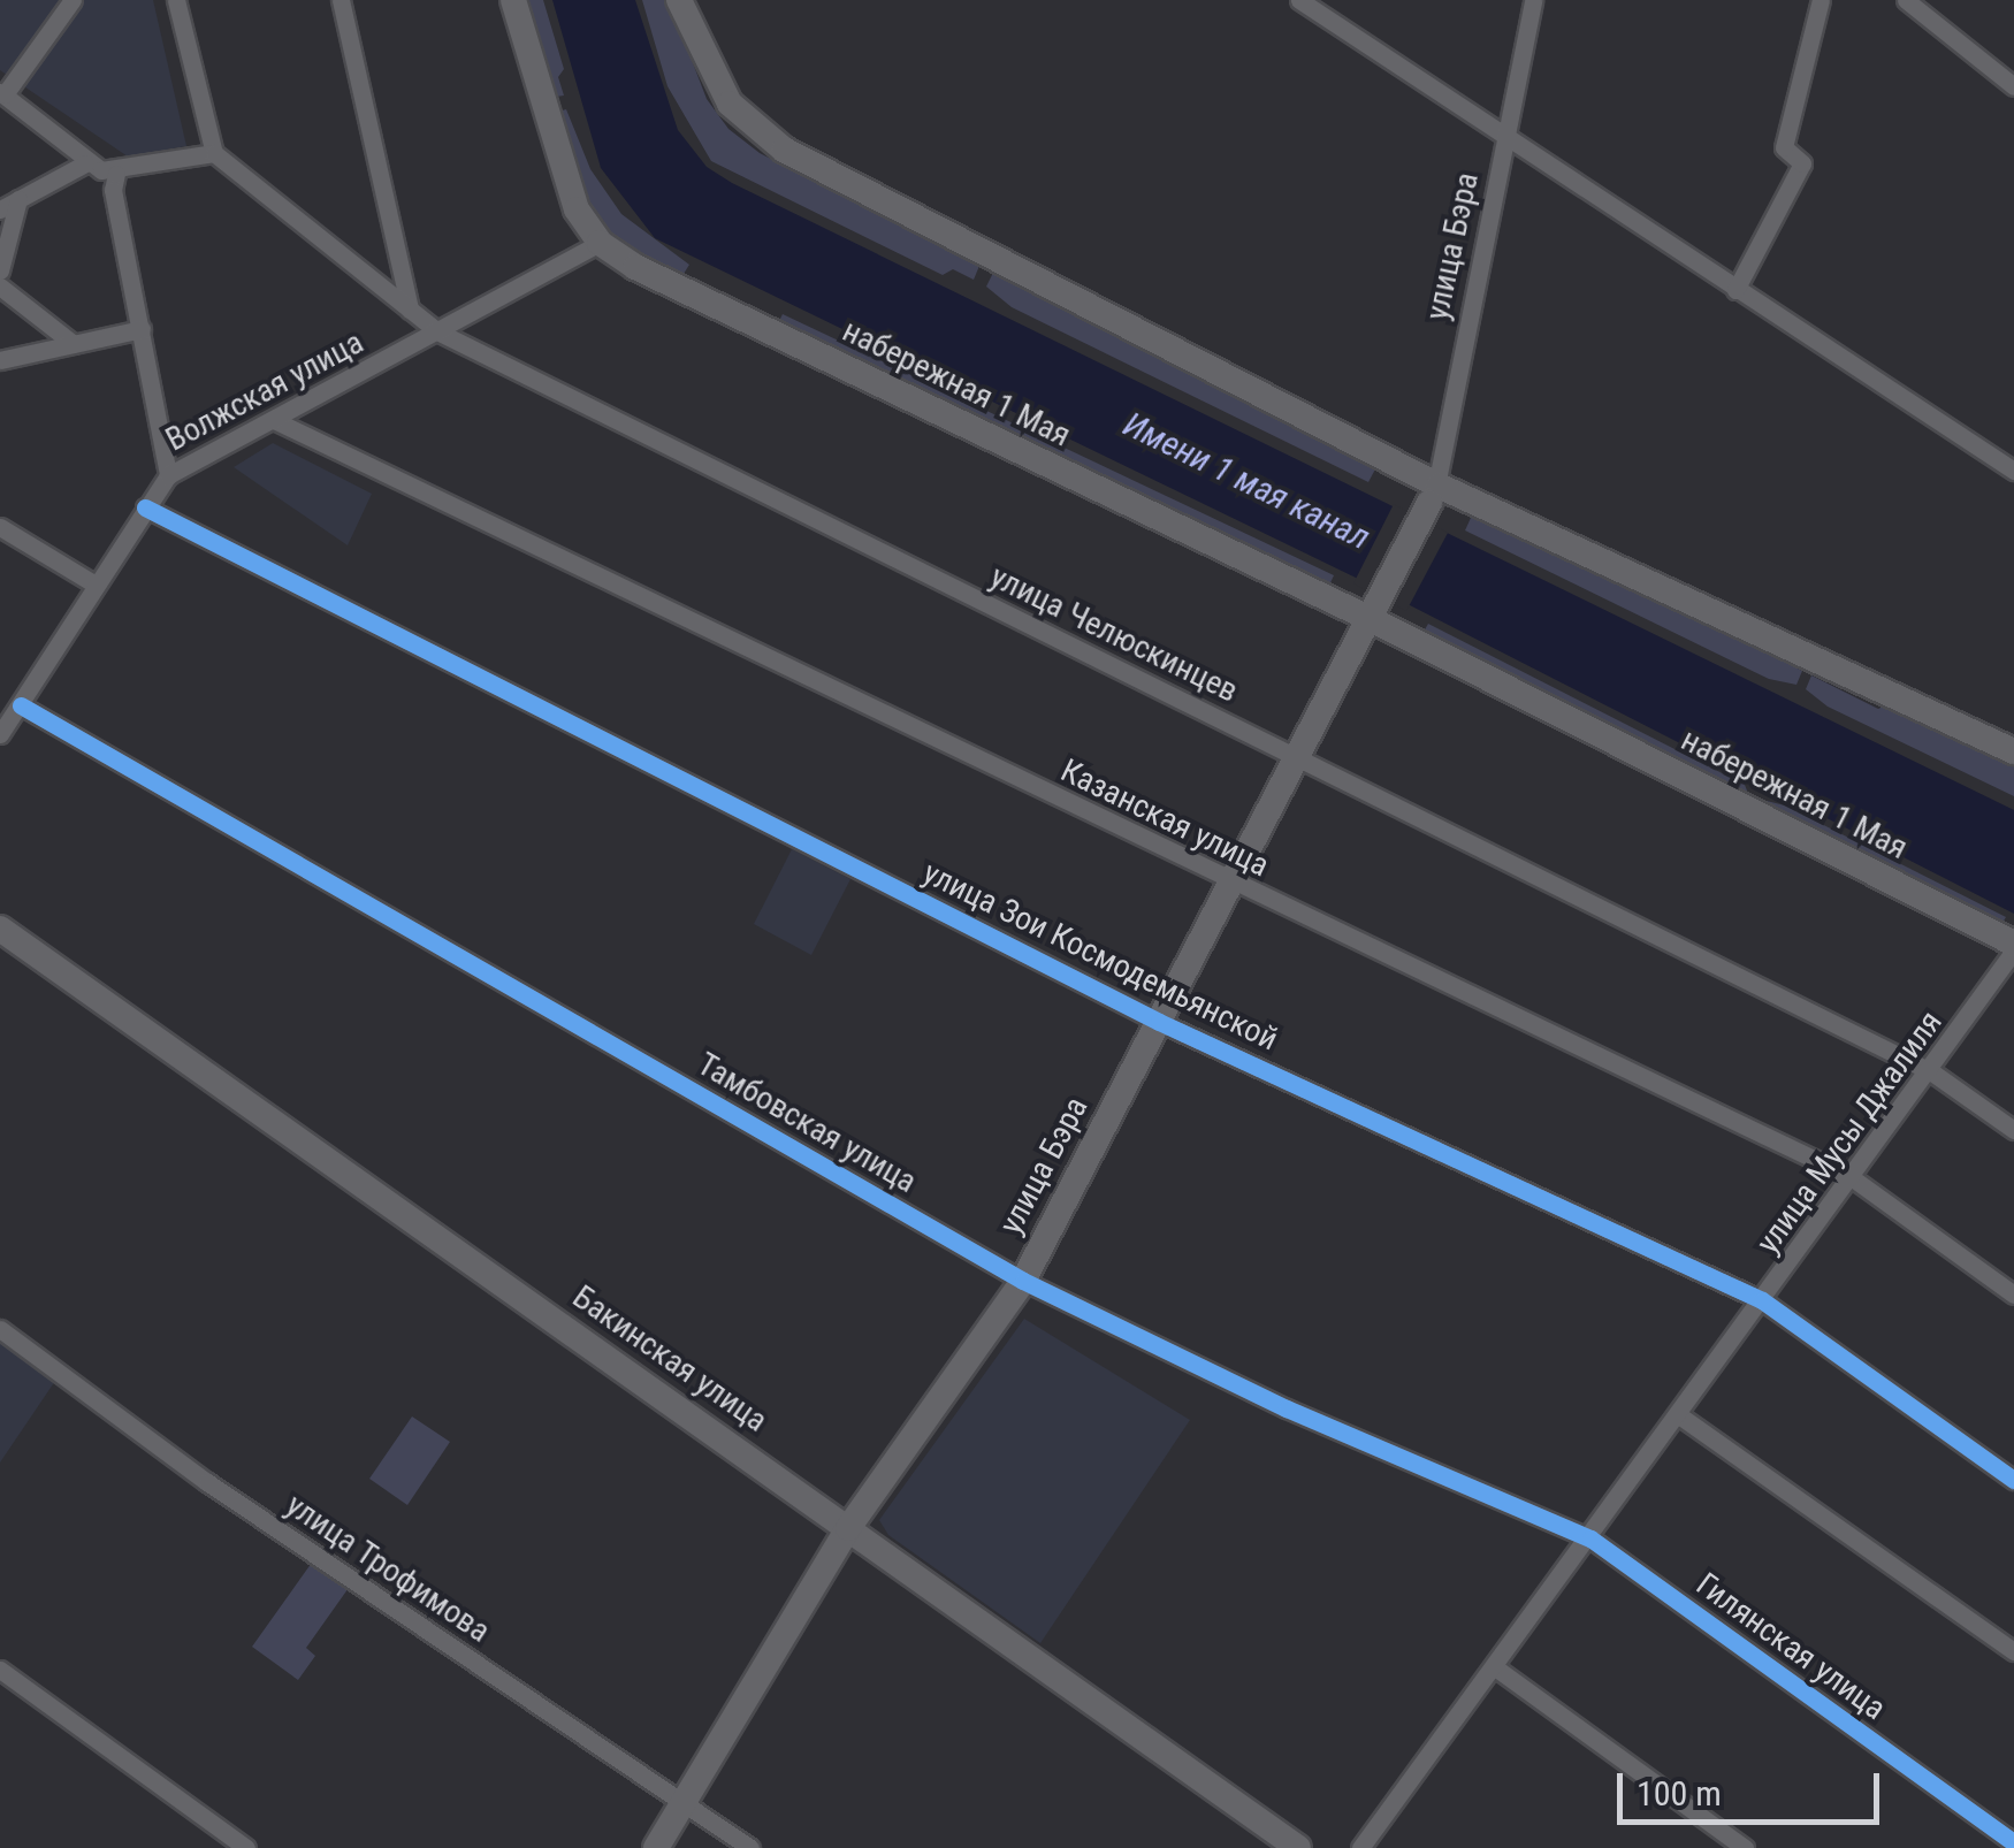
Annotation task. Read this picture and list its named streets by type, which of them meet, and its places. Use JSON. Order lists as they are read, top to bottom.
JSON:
{
  "streets": {
    "main road": ["улица Бэра", "набережная 1 Мая", "Бакинская улица"],
    "street": [
      "Волжская улица",
      "улица Челюскинцев",
      "Казанская улица",
      "улица Зои Космодемьянской",
      "Тамбовская улица",
      "улица Мусы Джалиля",
      "улица Трофимова",
      "Гилянская улица"
    ]
  },
  "crossings": [
    ["улица Бэра", "набережная 1 Мая"],
    ["улица Бэра", "улица Челюскинцев"],
    ["улица Бэра", "Казанская улица"],
    ["улица Бэра", "улица Зои Космодемьянской"],
    ["улица Бэра", "Тамбовская улица"],
    ["улица Бэра", "Бакинская улица"],
    ["улица Бэра", "улица Трофимова"],
    ["набережная 1 Мая", "Волжская улица"],
    ["набережная 1 Мая", "улица Мусы Джалиля"],
    ["Волжская улица", "улица Челюскинцев"],
    ["Волжская улица", "Казанская улица"],
    ["Волжская улица", "улица Зои Космодемьянской"],
    ["Волжская улица", "Тамбовская улица"],
    ["улица Челюскинцев", "улица Мусы Джалиля"],
    ["Казанская улица", "улица Мусы Джалиля"],
    ["улица Зои Космодемьянской", "улица Мусы Джалиля"],
    ["Тамбовская улица", "улица Мусы Джалиля"],
    ["Тамбовская улица", "Гилянская улица"],
    ["улица Мусы Джалиля", "Гилянская улица"]
  ],
  "water": ["Имени 1 мая канал"],
  "scale_bar": "100 m"
}
